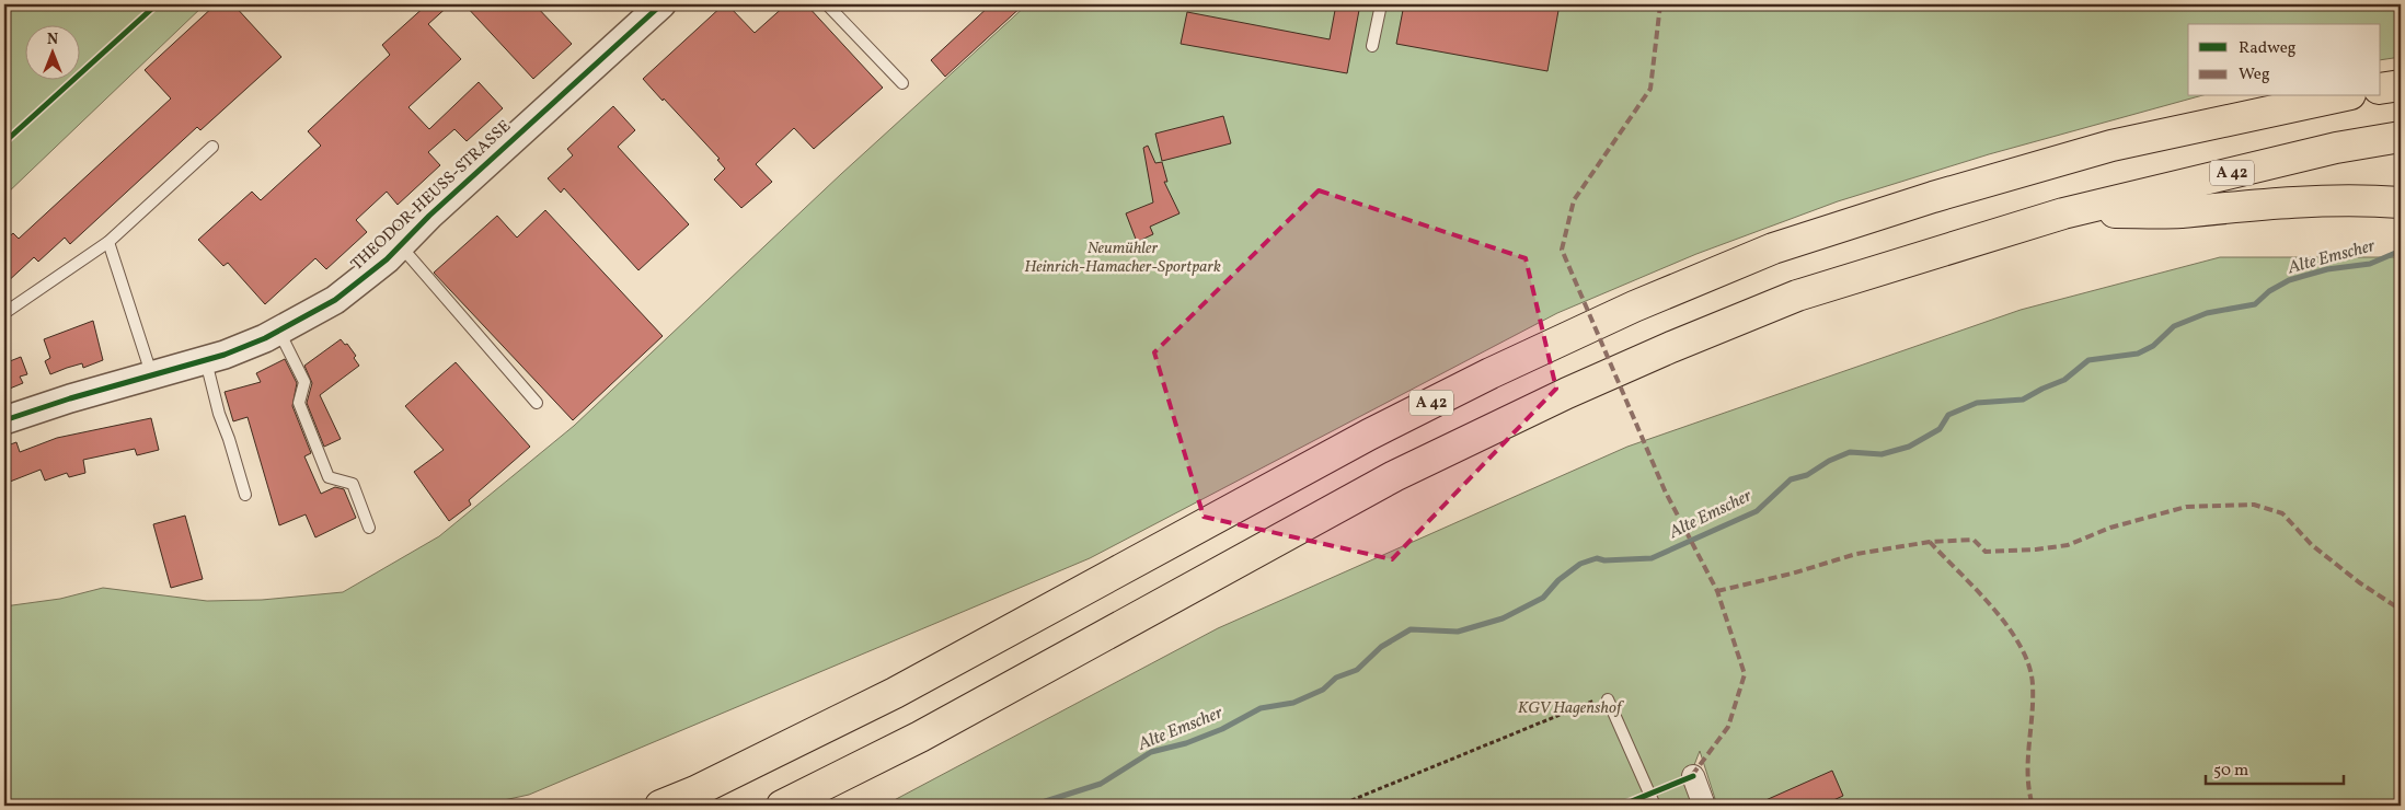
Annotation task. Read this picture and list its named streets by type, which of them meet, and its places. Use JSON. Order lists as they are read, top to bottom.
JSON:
{
  "streets": {
    "highway": ["A 42"],
    "street": ["THEODOR-HEUSS-STRASSE"]
  },
  "water": ["Alte Emscher"],
  "parks": ["Neumühler Heinrich-Hamacher-Sportpark", "KGV Hagenshof"],
  "legend": ["Radweg", "Weg"],
  "scale_bar": "50 m",
  "north": "top"
}
